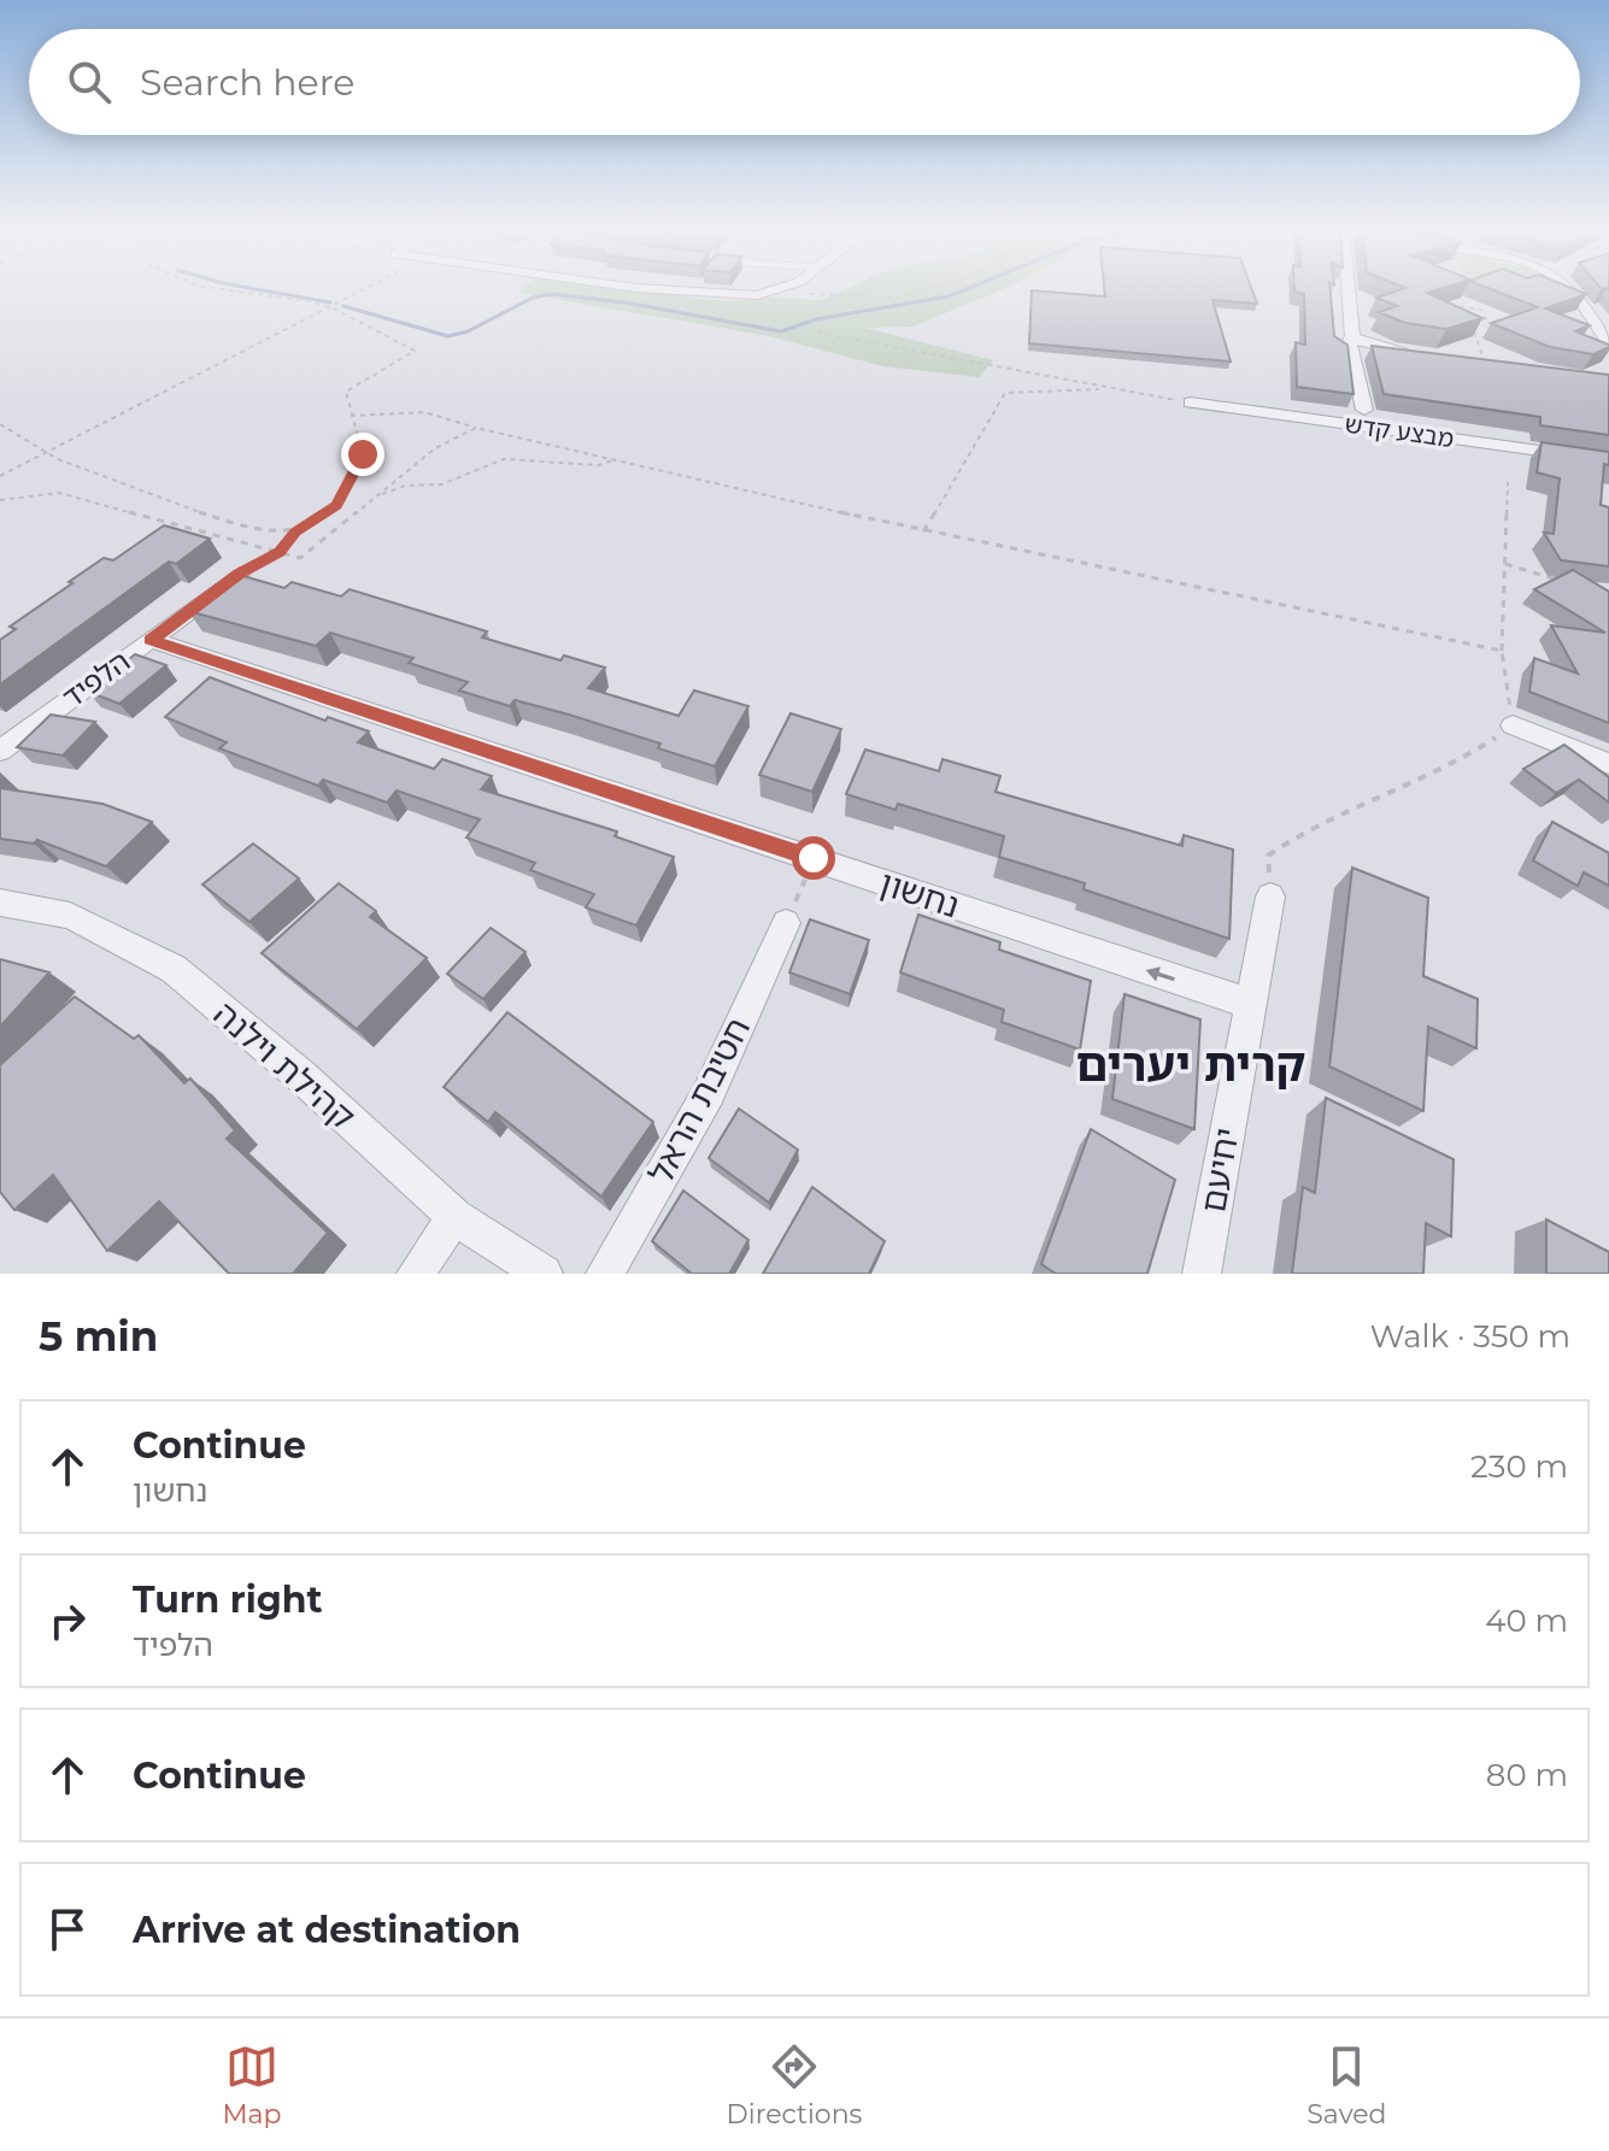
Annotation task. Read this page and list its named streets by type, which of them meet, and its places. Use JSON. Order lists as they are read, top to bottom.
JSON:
{
  "streets": {
    "street": [
      "מבצע קדש",
      "הלפיד",
      "נחשון",
      "קהילת וילנה",
      "חטיבת הראל",
      "יחיעם"
    ]
  },
  "crossings": [
    ["הלפיד", "נחשון"],
    ["נחשון", "יחיעם"]
  ],
  "one_way": ["נחשון"],
  "districts": ["קרית יערים"],
  "page": {
    "search": "Search here",
    "heading": ["5 min", "Walk · 350 m"],
    "list": [
      ["Continue", "נחשון", "230 m"],
      ["Turn right", "הלפיד", "40 m"],
      ["Continue", "80 m"],
      "Arrive at destination"
    ],
    "nav": ["Map", "Directions", "Saved"]
  }
}
